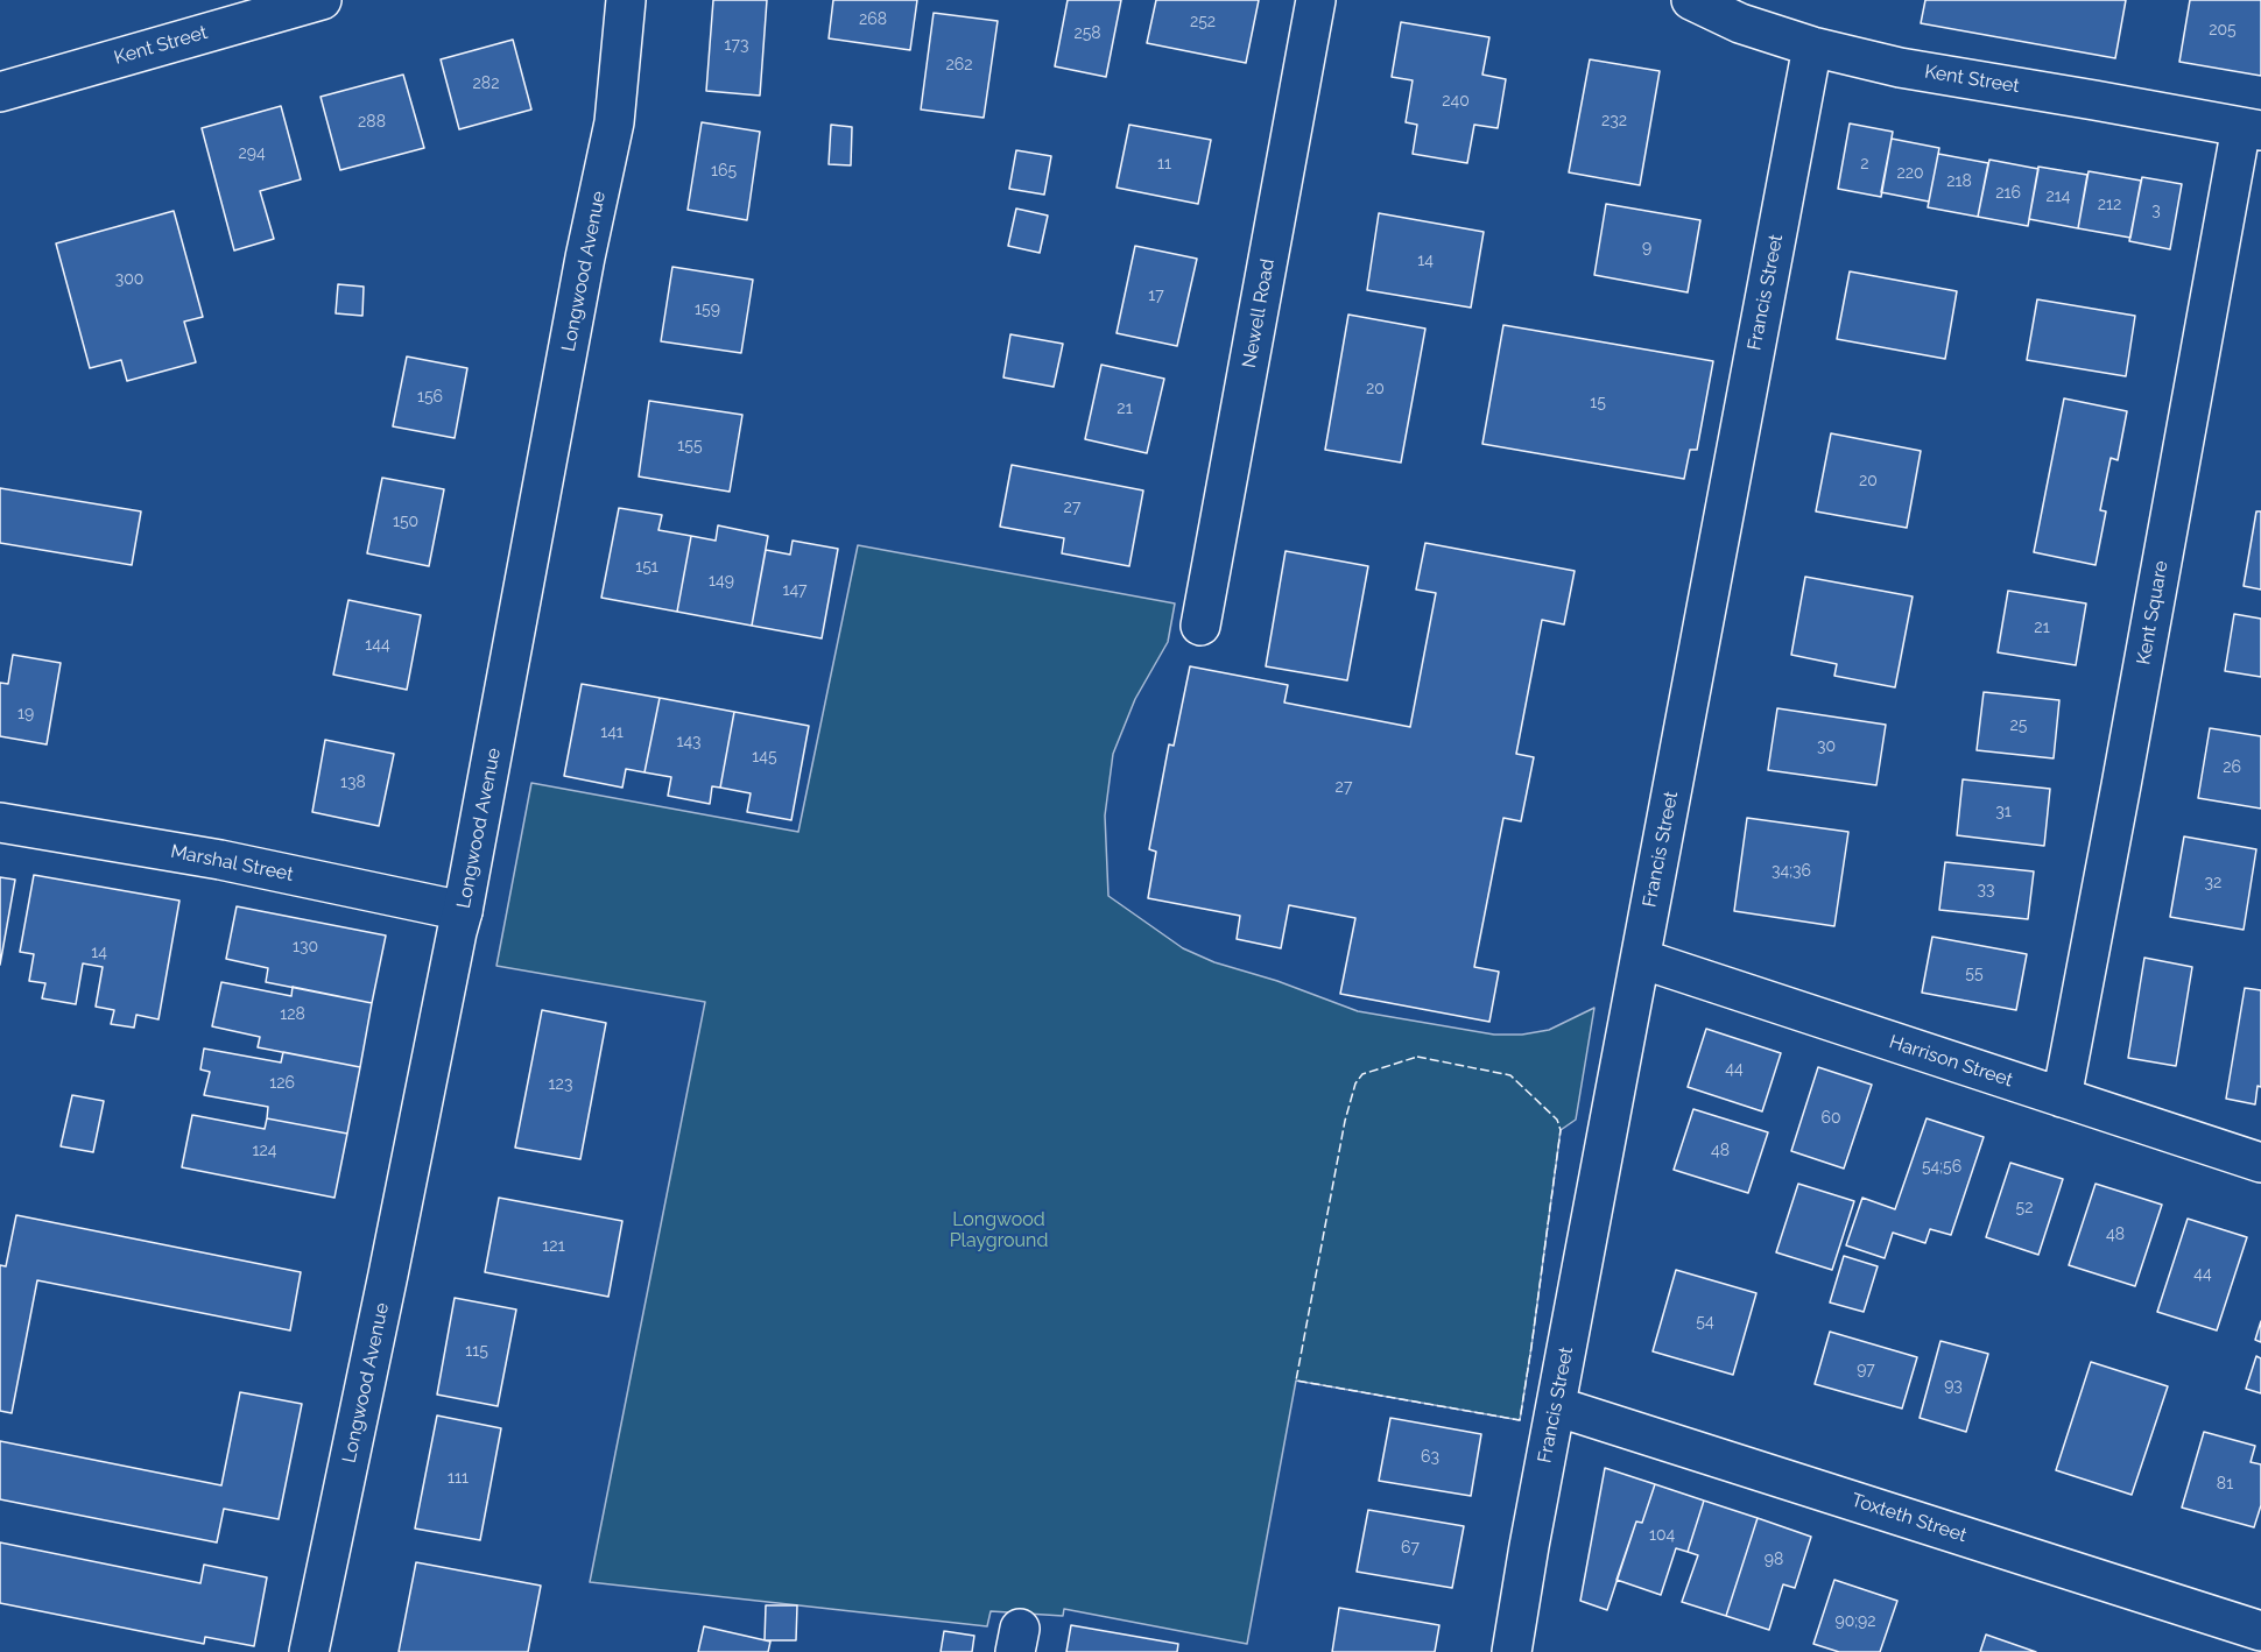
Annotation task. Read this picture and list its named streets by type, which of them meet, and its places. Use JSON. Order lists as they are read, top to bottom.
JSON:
{
  "streets": {
    "street": [
      "Kent Street",
      "Longwood Avenue",
      "Francis Street",
      "Newell Road",
      "Kent Square",
      "Marshal Street",
      "Harrison Street",
      "Toxteth Street"
    ]
  },
  "crossings": [
    ["Kent Street", "Francis Street"],
    ["Kent Street", "Kent Square"],
    ["Longwood Avenue", "Marshal Street"],
    ["Francis Street", "Harrison Street"],
    ["Francis Street", "Toxteth Street"],
    ["Kent Square", "Harrison Street"]
  ],
  "parks": ["Longwood Playground"],
  "house_numbers": [
    "268",
    "252",
    "205",
    "258",
    "173",
    "262",
    "282",
    "240",
    "232",
    "288",
    "294",
    "11",
    "2",
    "165",
    "220",
    "218",
    "216",
    "214",
    "212",
    "3",
    "9",
    "14",
    "300",
    "17",
    "159",
    "20",
    "156",
    "15",
    "21",
    "155",
    "20",
    "27",
    "150",
    "151",
    "149",
    "147",
    "21",
    "144",
    "19",
    "25",
    "141",
    "143",
    "30",
    "145",
    "26",
    "138",
    "27",
    "31",
    "34;36",
    "32",
    "33",
    "130",
    "14",
    "55",
    "128",
    "44",
    "126",
    "123",
    "60",
    "124",
    "48",
    "54;56",
    "52",
    "48",
    "121",
    "44",
    "54",
    "115",
    "97",
    "93",
    "63",
    "111",
    "81",
    "104",
    "67",
    "98",
    "90;92"
  ]
}
